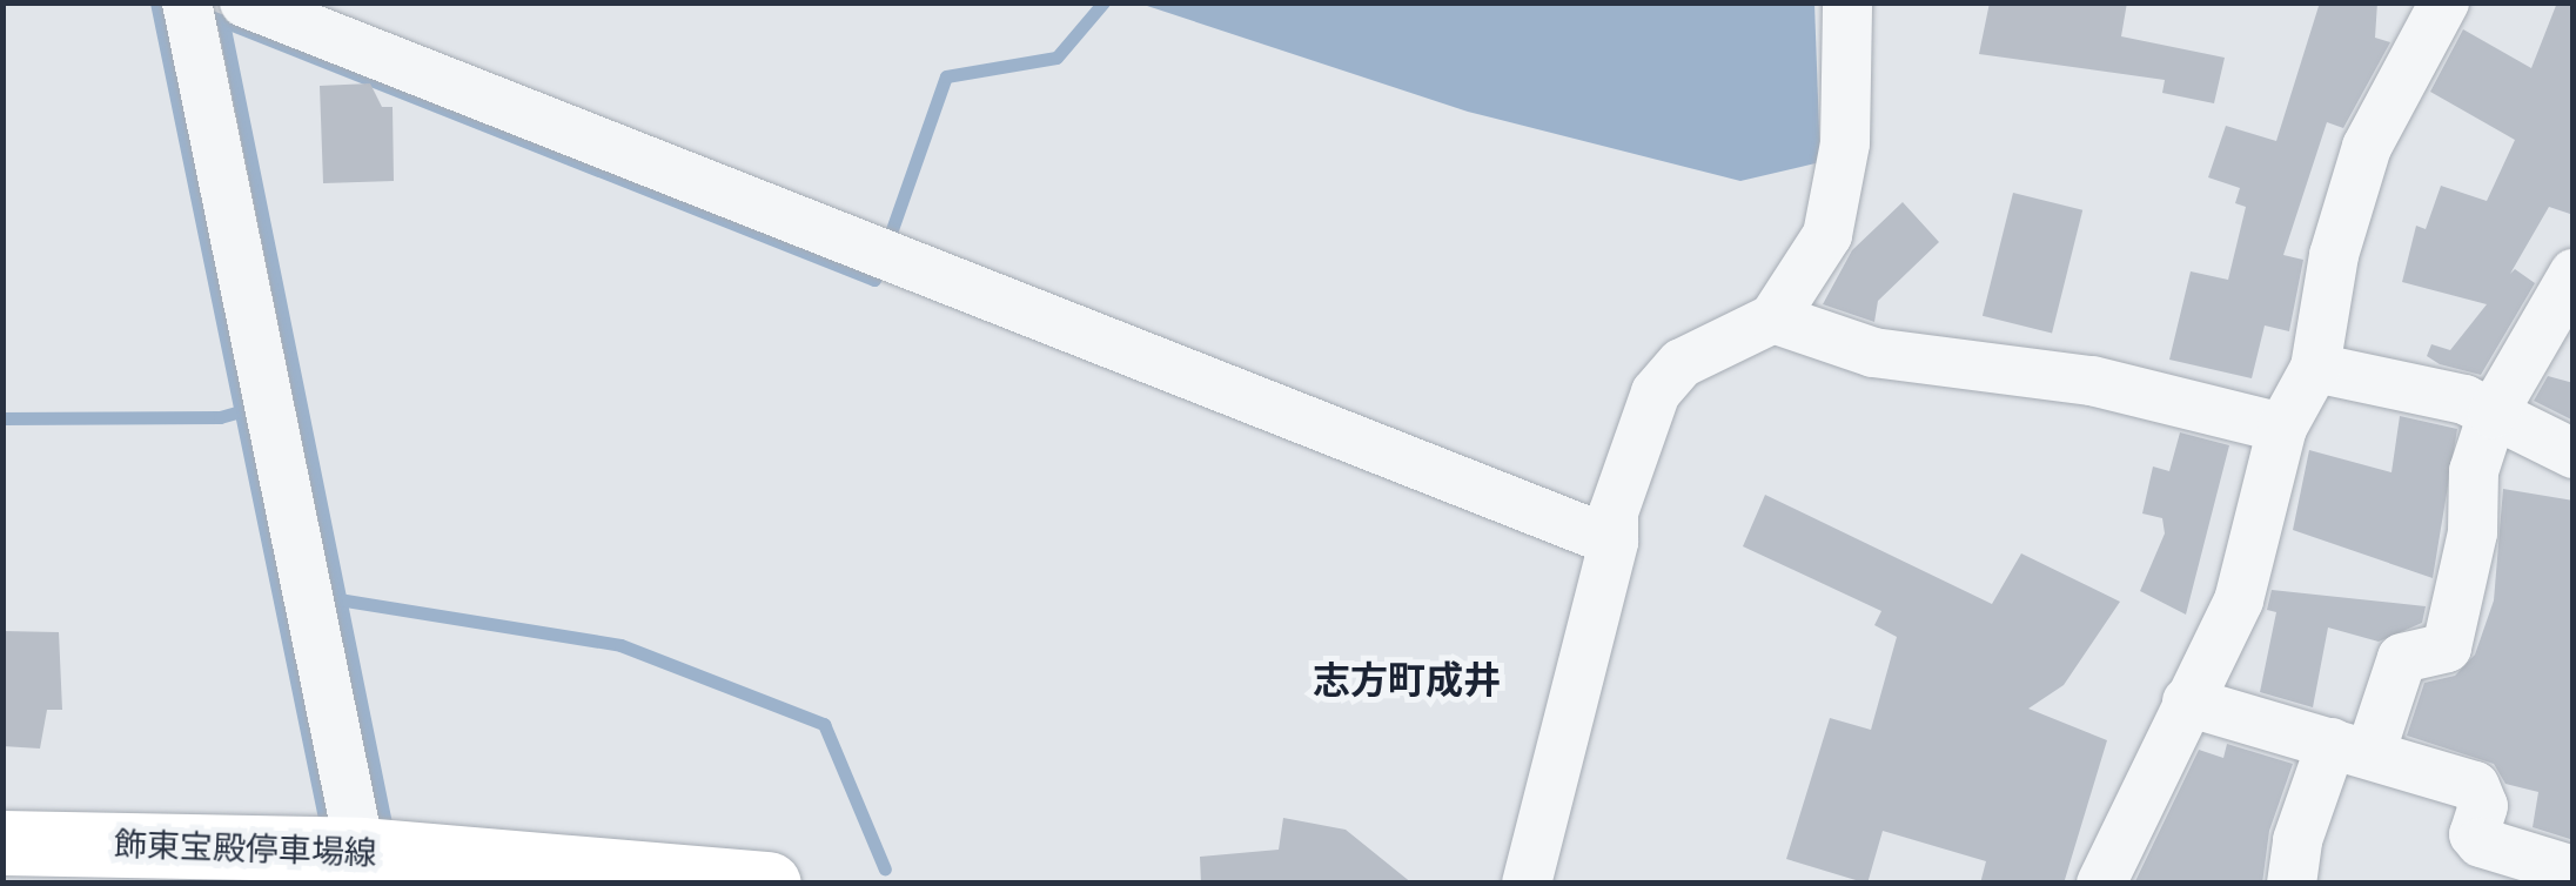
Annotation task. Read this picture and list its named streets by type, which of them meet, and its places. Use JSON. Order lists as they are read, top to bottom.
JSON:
{
  "streets": {
    "main road": ["飾東宝殿停車場線"]
  },
  "districts": ["志方町成井"]
}
